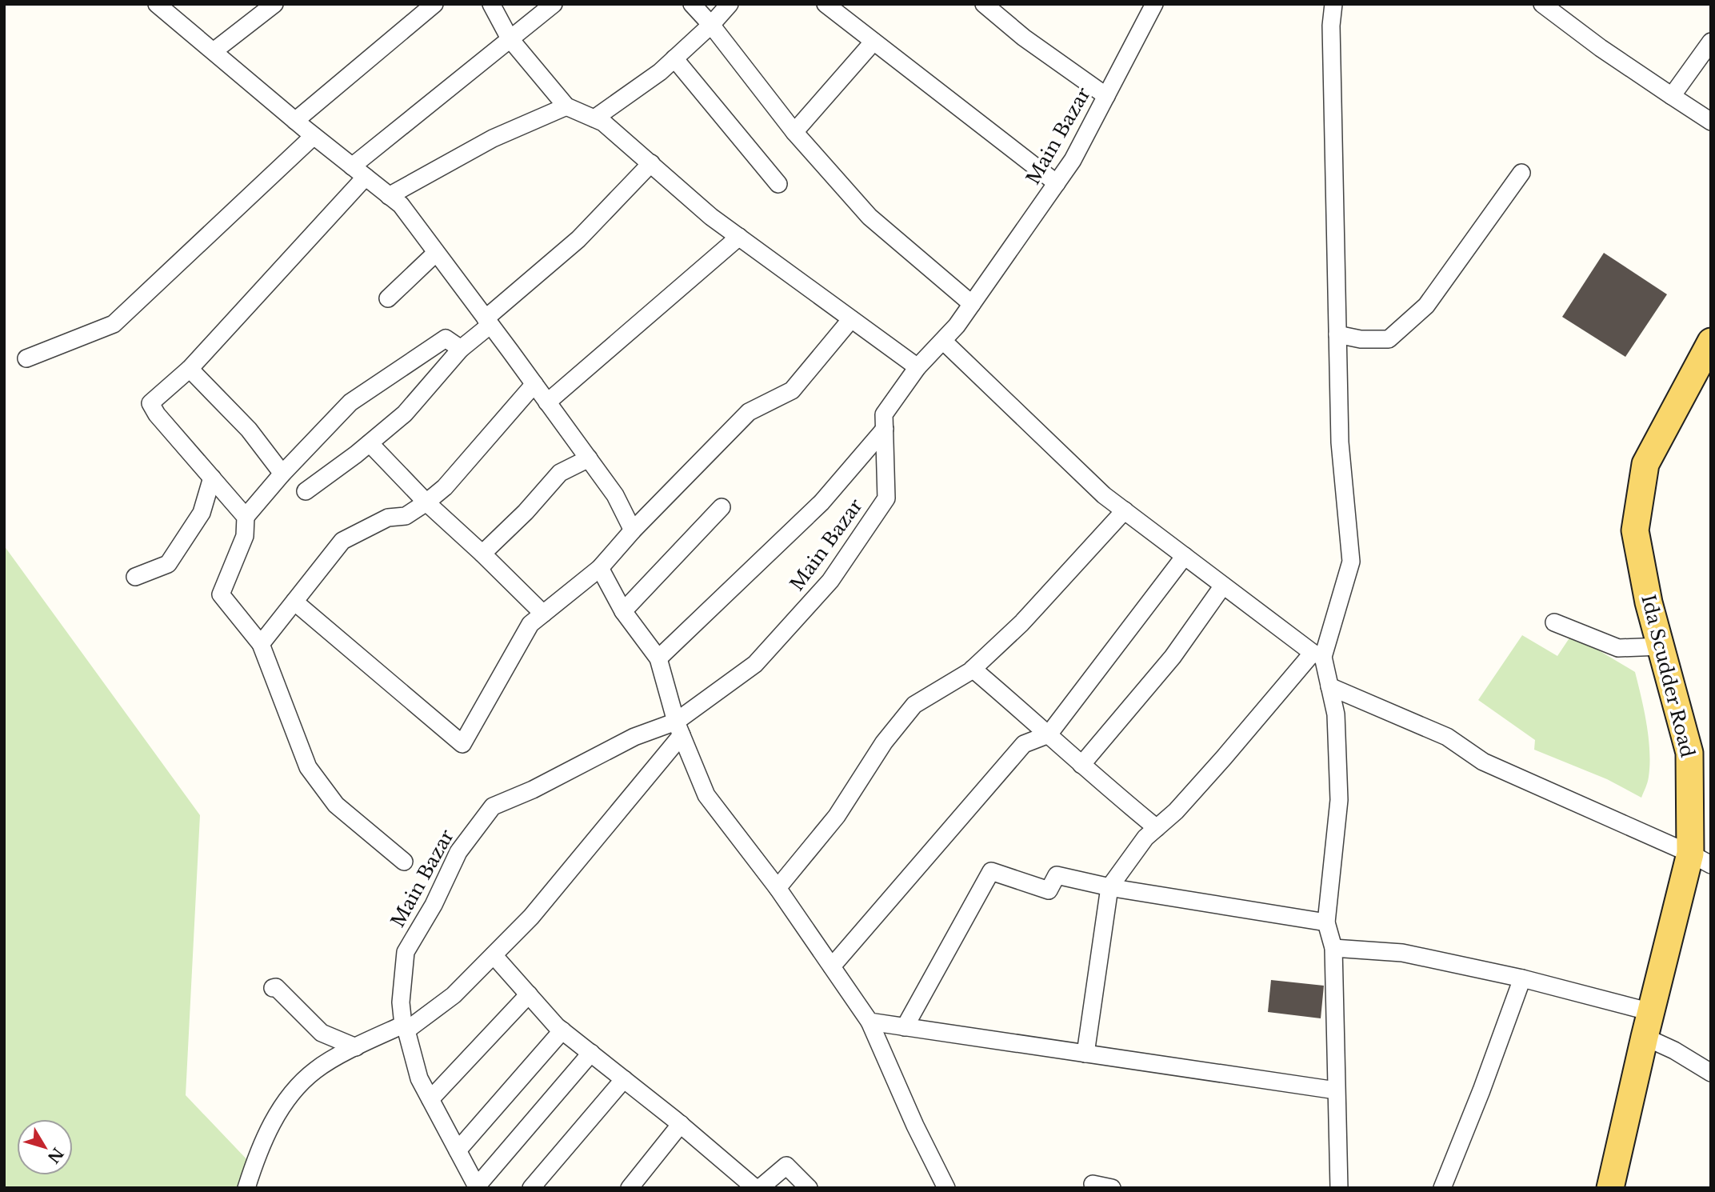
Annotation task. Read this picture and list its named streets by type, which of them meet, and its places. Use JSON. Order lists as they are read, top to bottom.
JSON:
{
  "streets": {
    "main road": ["Ida Scudder Road"],
    "street": ["Main Bazar"]
  },
  "north": "bottom right"
}
